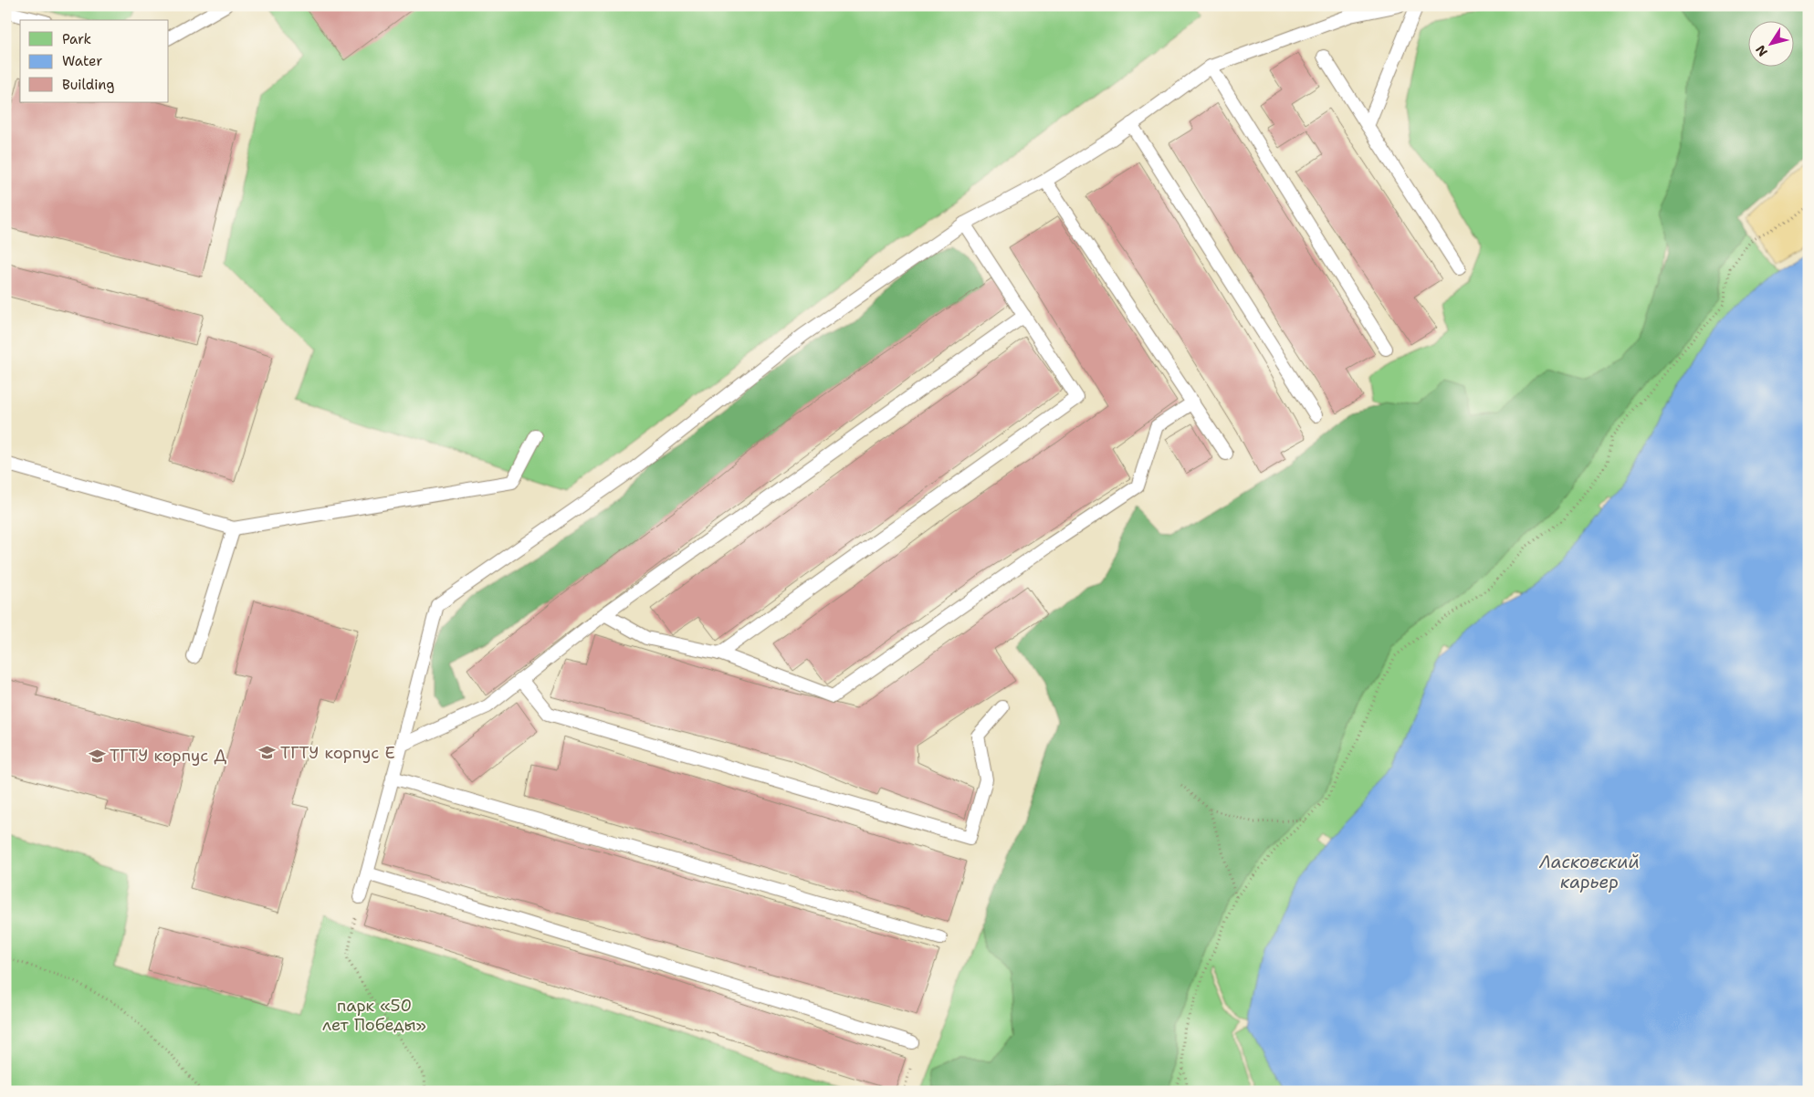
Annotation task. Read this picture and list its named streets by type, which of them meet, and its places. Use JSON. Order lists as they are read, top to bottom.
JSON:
{
  "water": ["Ласковский карьер"],
  "parks": ["парк «50 лет Победы»"],
  "places": {
    "school or university": ["ТГТУ корпус Е", "ТГТУ корпус Д"]
  },
  "legend": ["Park", "Water", "Building"],
  "north": "bottom left"
}
